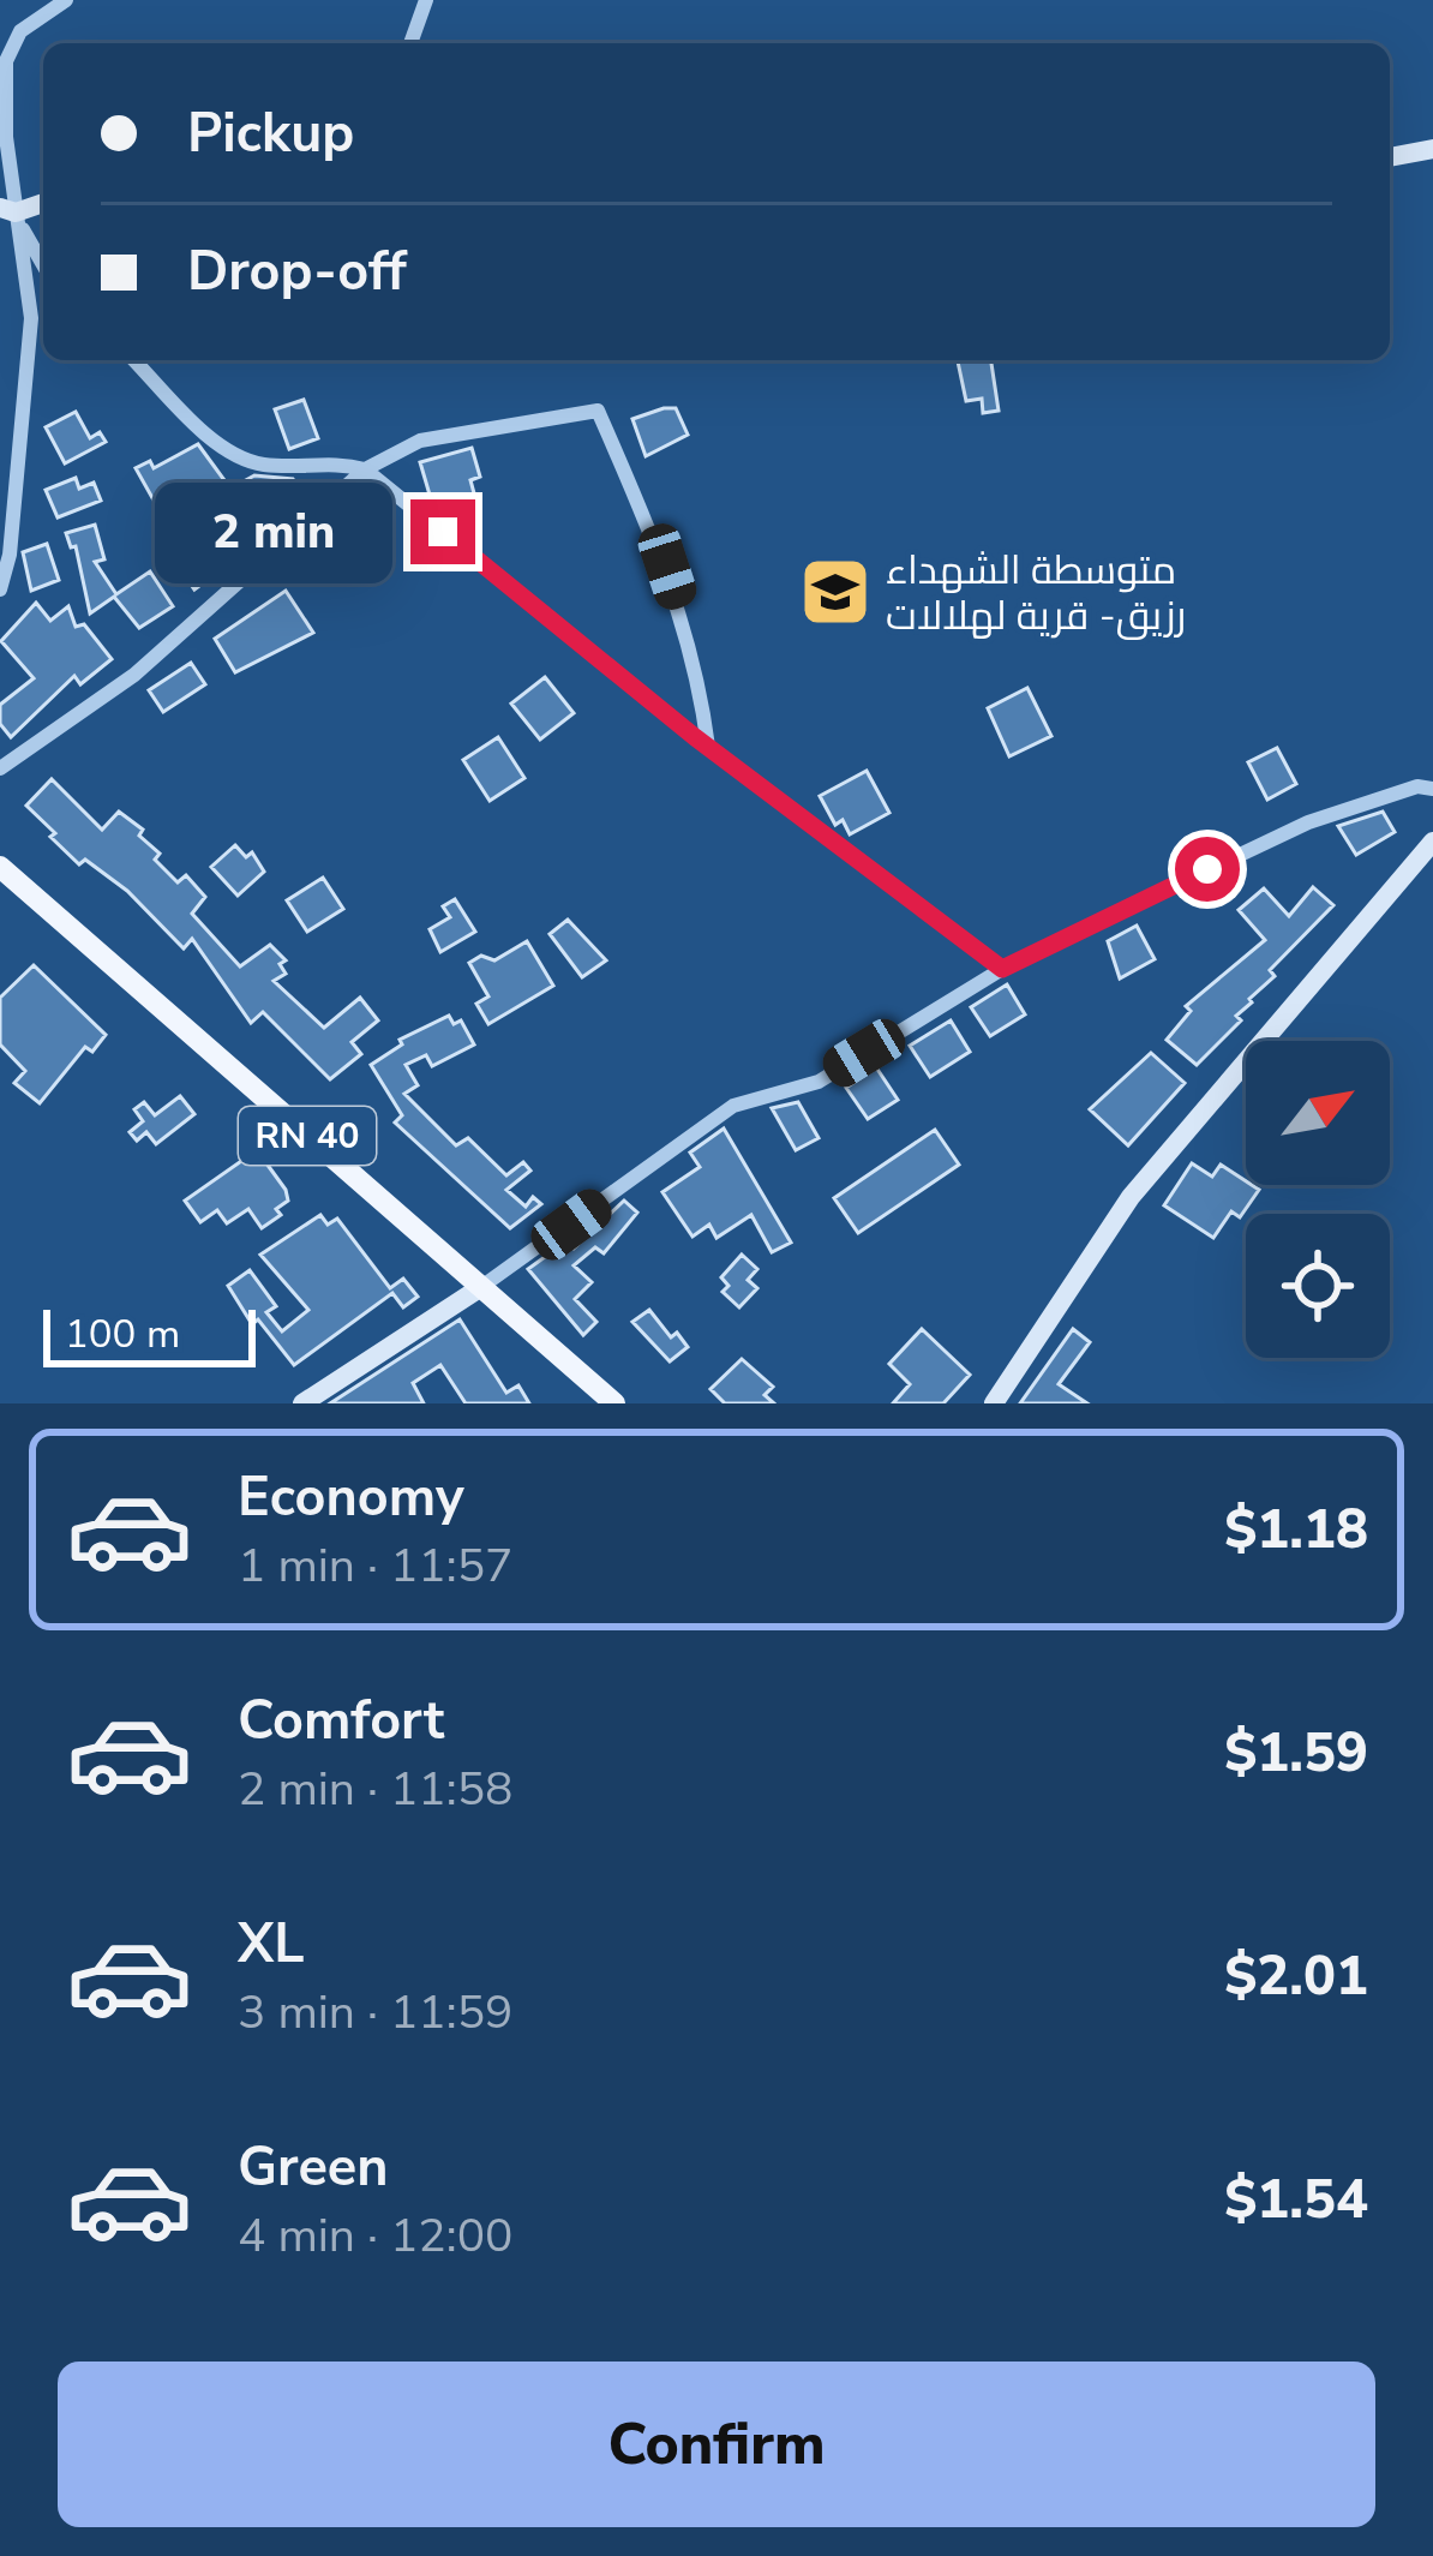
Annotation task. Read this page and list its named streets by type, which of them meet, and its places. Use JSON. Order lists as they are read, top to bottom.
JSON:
{
  "streets": {
    "main road": ["RN 40"]
  },
  "places": {
    "school or university": ["متوسطة الشهداء رزيق- قرية لهلالات"]
  },
  "scale_bar": "100 m",
  "north": "top right",
  "page": {
    "banner": ["Pickup", "Drop-off"],
    "bubble": "2 min",
    "scale": "100 m",
    "list": [
      {
        "name": "Economy",
        "note": "1 min · 11:57",
        "value": "$1.18"
      },
      {
        "name": "Comfort",
        "note": "2 min · 11:58",
        "value": "$1.59"
      },
      {
        "name": "XL",
        "note": "3 min · 11:59",
        "value": "$2.01"
      },
      {
        "name": "Green",
        "note": "4 min · 12:00",
        "value": "$1.54"
      }
    ],
    "buttons": "Confirm"
  }
}
